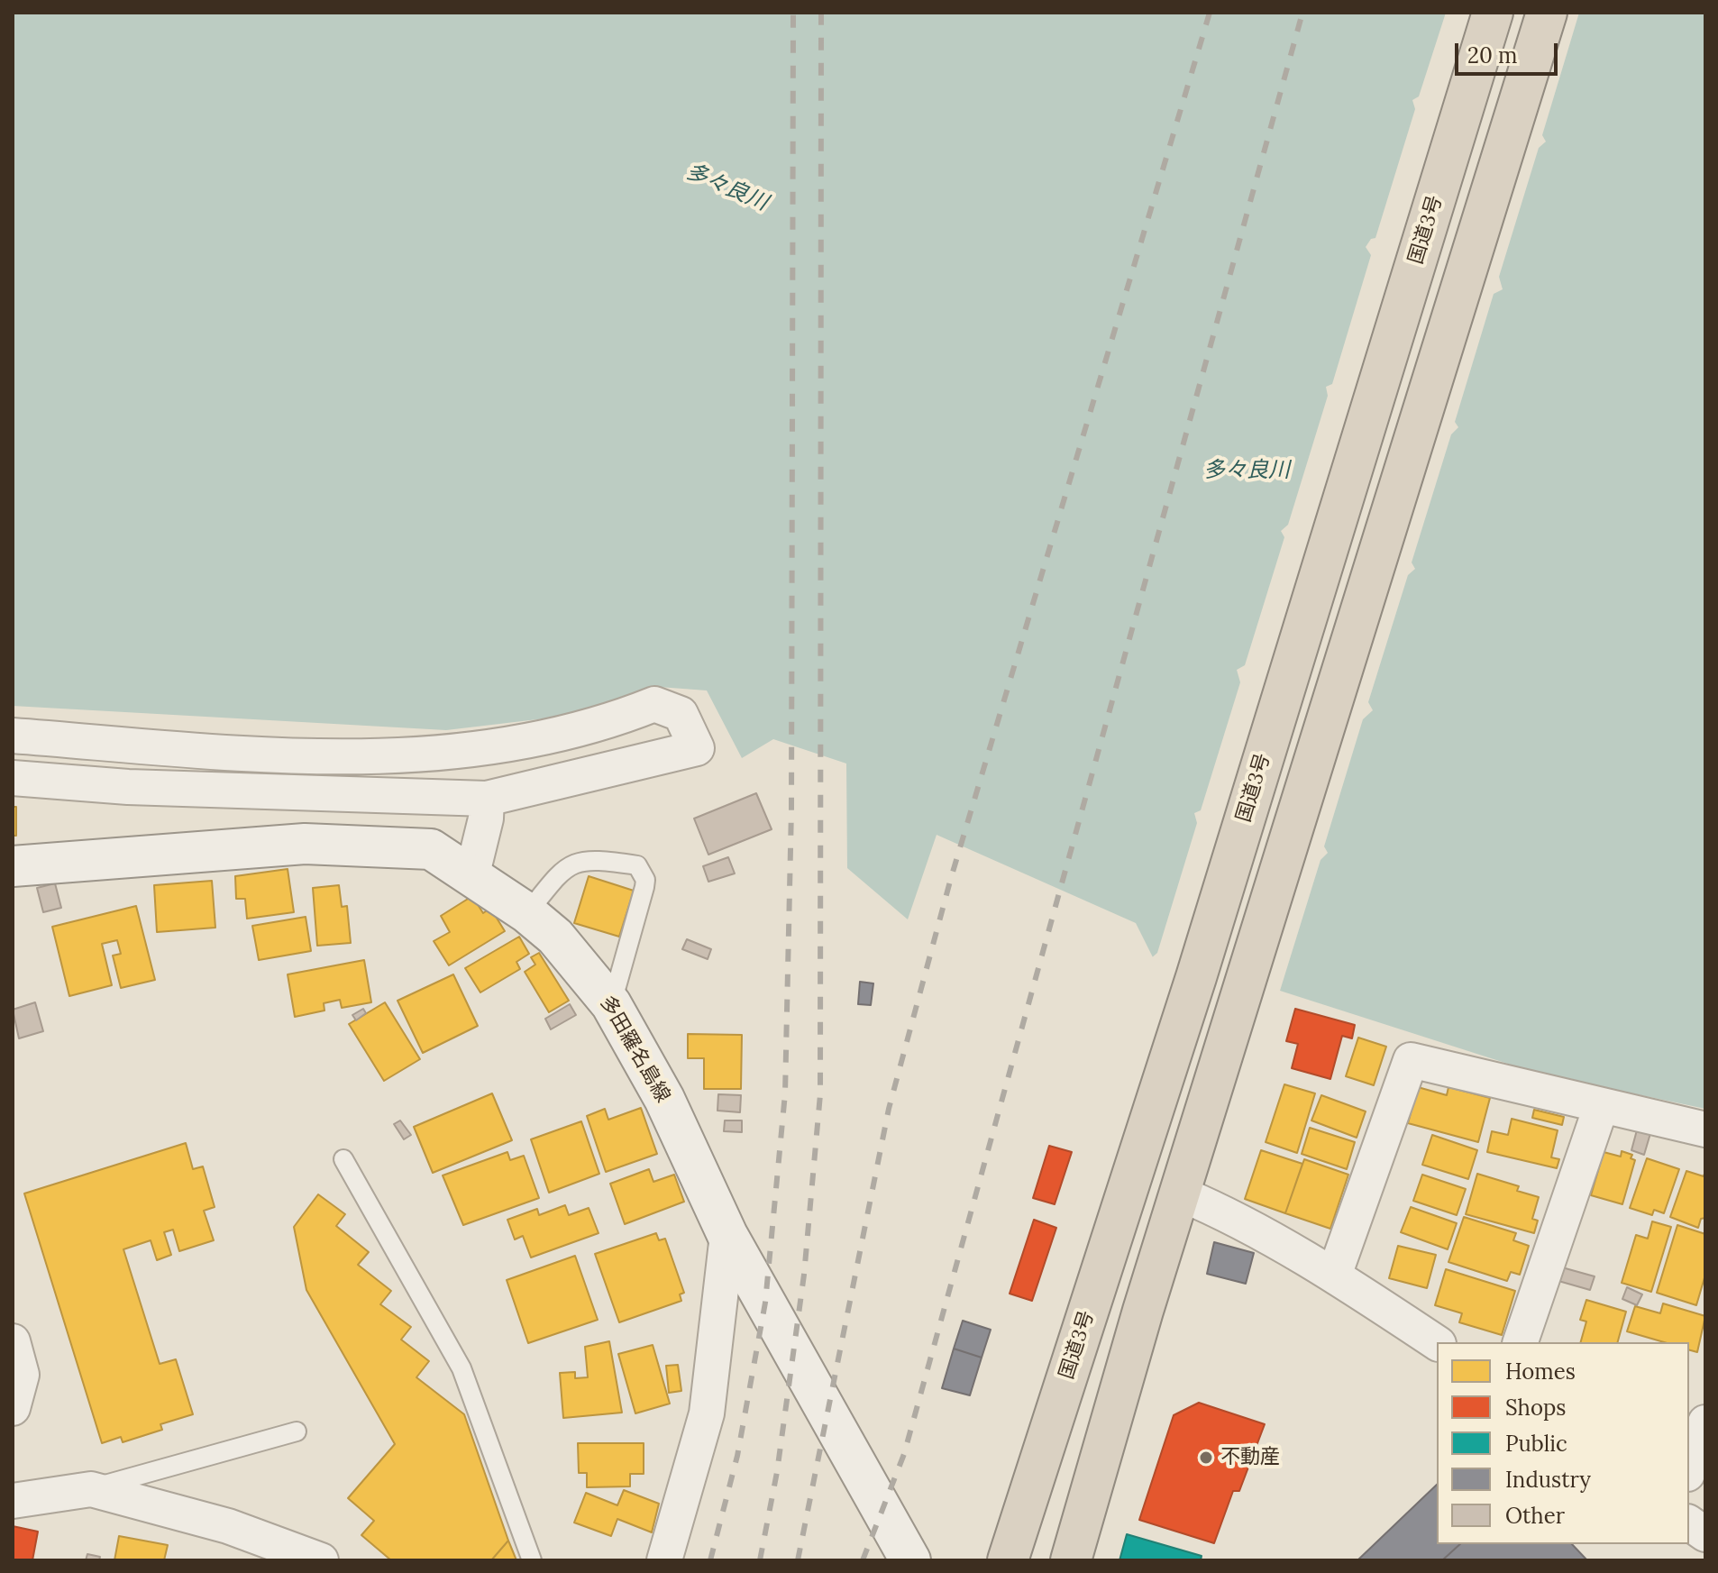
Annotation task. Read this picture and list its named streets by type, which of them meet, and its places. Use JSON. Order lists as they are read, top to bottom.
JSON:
{
  "streets": {
    "highway": ["国道3号"],
    "main road": ["多田羅名島線"]
  },
  "water": ["多々良川"],
  "places": ["不動産"],
  "legend": [
    "Homes",
    "Shops",
    "Public",
    "Industry",
    "Other"
  ],
  "scale_bar": "20 m"
}
